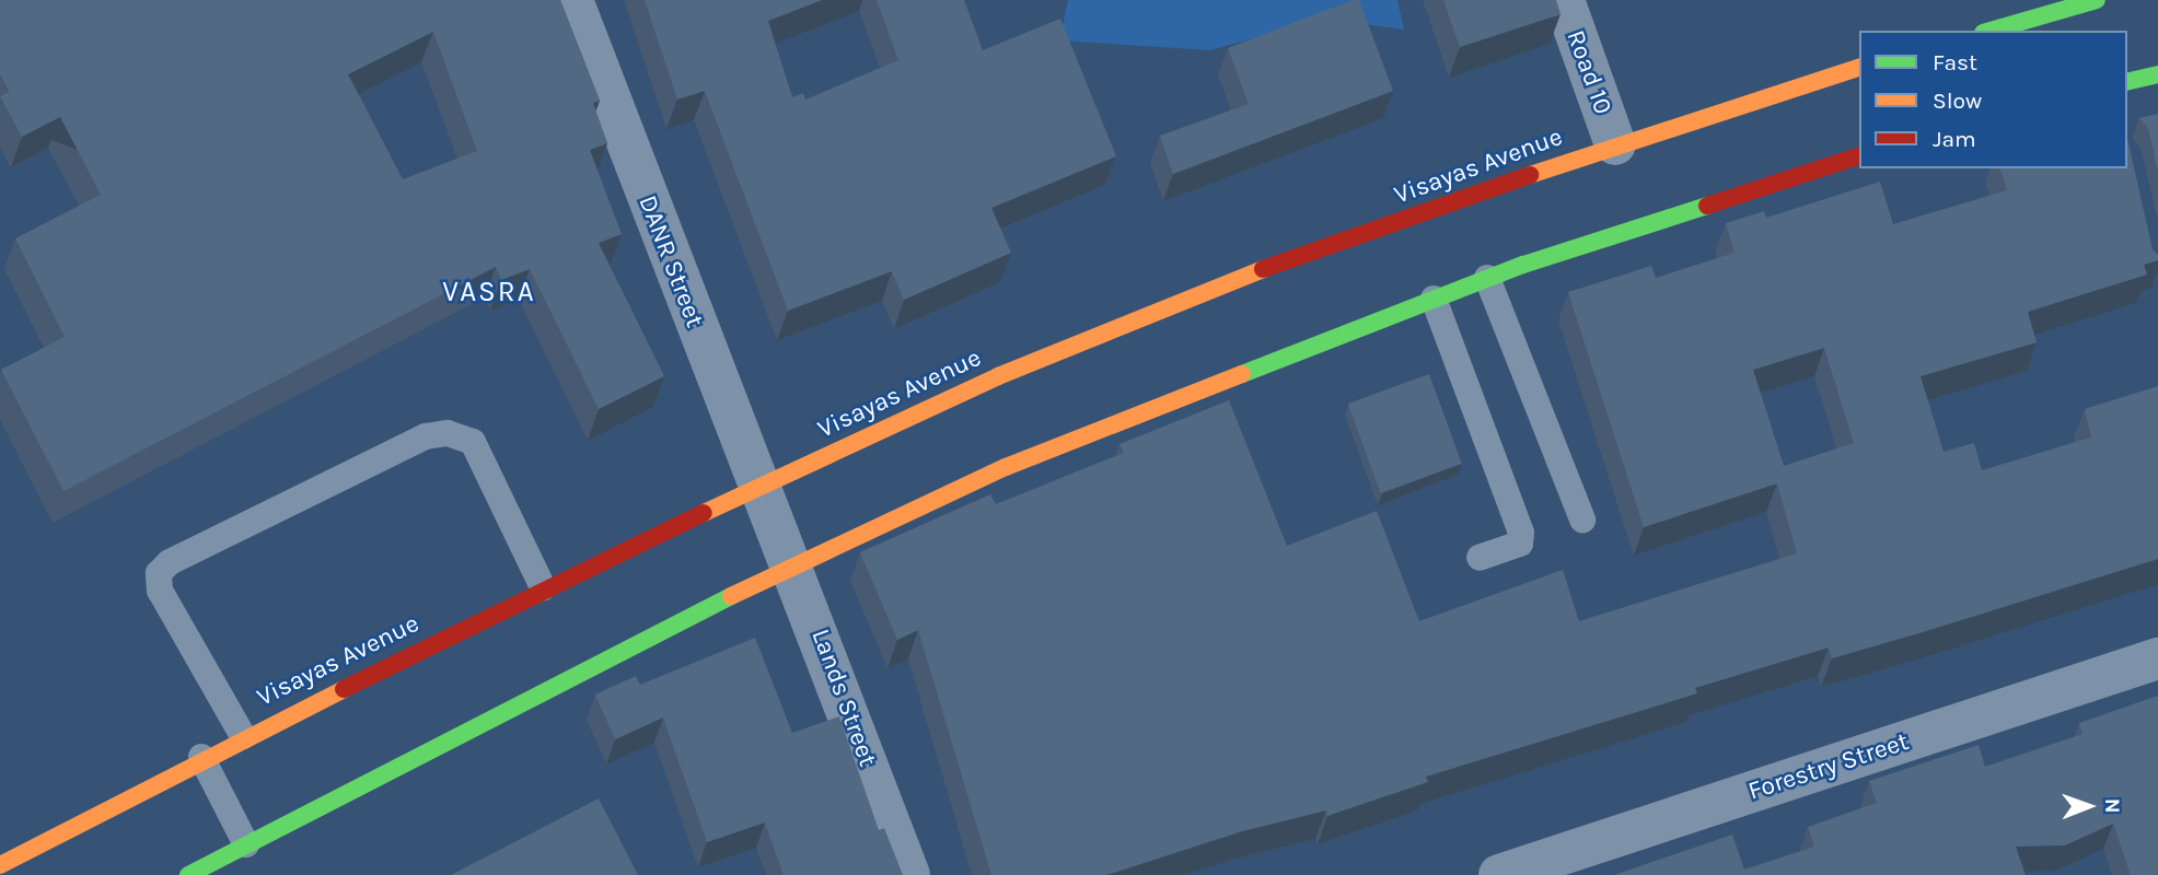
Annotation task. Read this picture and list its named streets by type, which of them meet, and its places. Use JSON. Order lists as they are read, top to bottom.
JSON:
{
  "streets": {
    "main road": ["Visayas Avenue"],
    "street": [
      "Road 10",
      "DANR Street",
      "Lands Street",
      "Forestry Street"
    ]
  },
  "crossings": [
    ["Road 10", "Visayas Avenue"],
    ["Visayas Avenue", "DANR Street"],
    ["Visayas Avenue", "Lands Street"],
    ["DANR Street", "Lands Street"]
  ],
  "districts": ["VASRA"],
  "legend": ["Fast", "Slow", "Jam"],
  "north": "right"
}
